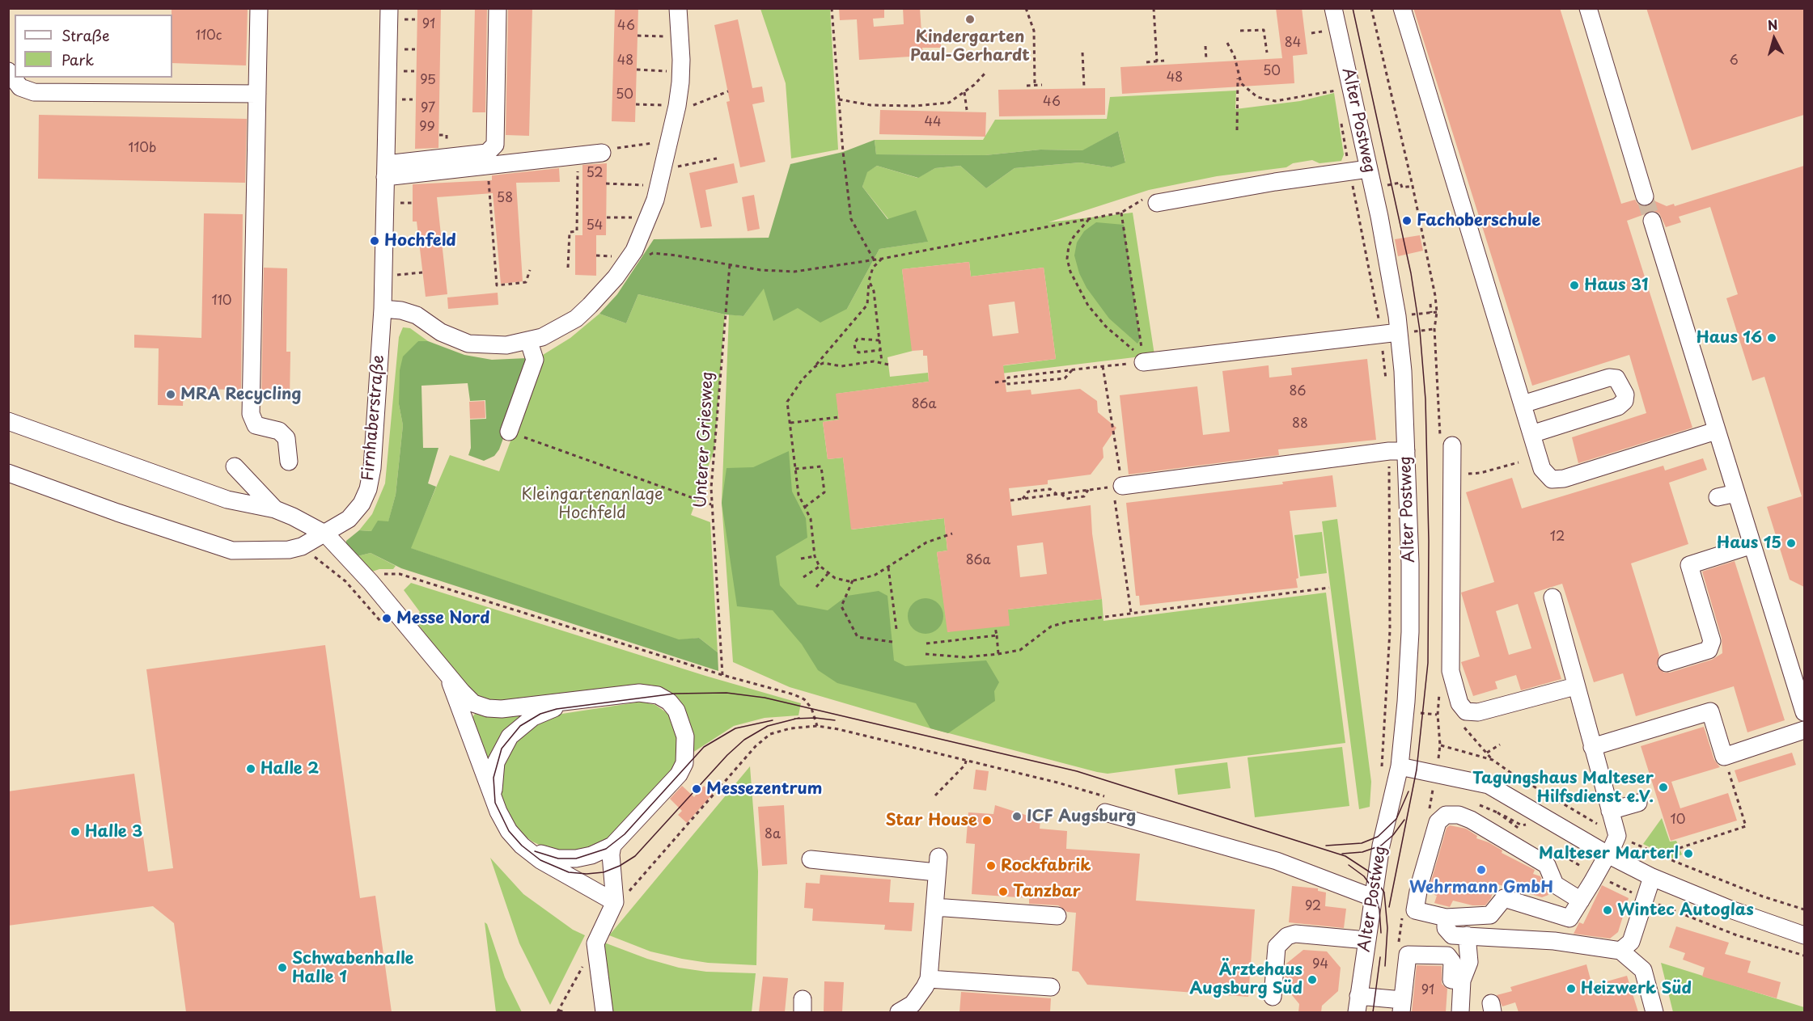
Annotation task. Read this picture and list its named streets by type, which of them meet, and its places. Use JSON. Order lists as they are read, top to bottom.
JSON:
{
  "streets": {
    "street": ["Alter Postweg", "Firnhaberstraße"],
    "path": ["Unterer Griesweg"]
  },
  "parks": ["Kleingartenanlage Hochfeld"],
  "places": [
    "Kindergarten Paul-Gerhardt",
    "Fachoberschule",
    "Hochfeld",
    "Haus 31",
    "Haus 16",
    "MRA Recycling",
    "Haus 15",
    "Messe Nord",
    "Halle 2",
    "Tagungshaus Malteser Hilfsdienst e.V.",
    "Messezentrum",
    "ICF Augsburg",
    "Star House",
    "Halle 3",
    "Malteser Marterl",
    "Rockfabrik",
    "Wehrmann GmbH",
    "Tanzbar",
    "Wintec Autoglas",
    "Schwabenhalle Halle 1",
    "Ärztehaus Augsburg Süd",
    "Heizwerk Süd"
  ],
  "house_numbers": [
    "91",
    "46",
    "110c",
    "84",
    "48",
    "6",
    "50",
    "48",
    "95",
    "50",
    "46",
    "97",
    "44",
    "99",
    "110b",
    "52",
    "58",
    "54",
    "110",
    "86",
    "86a",
    "88",
    "12",
    "86a",
    "10",
    "8a",
    "92",
    "94",
    "91"
  ],
  "legend": ["Straße", "Park"],
  "north": "top"
}
